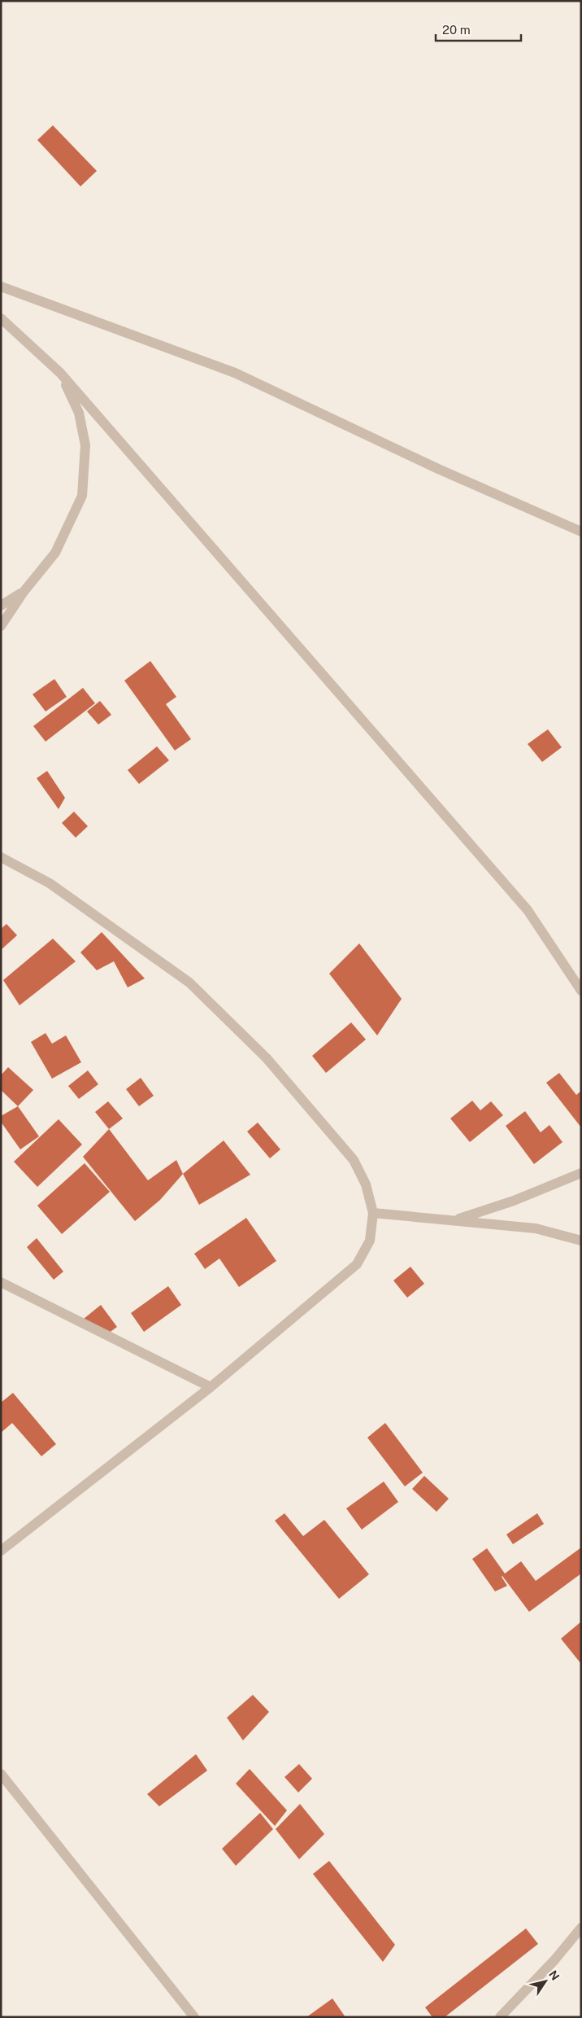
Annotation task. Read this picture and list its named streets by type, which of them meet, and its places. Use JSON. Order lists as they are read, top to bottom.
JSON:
{
  "scale_bar": "20 m",
  "north": "top right"
}
